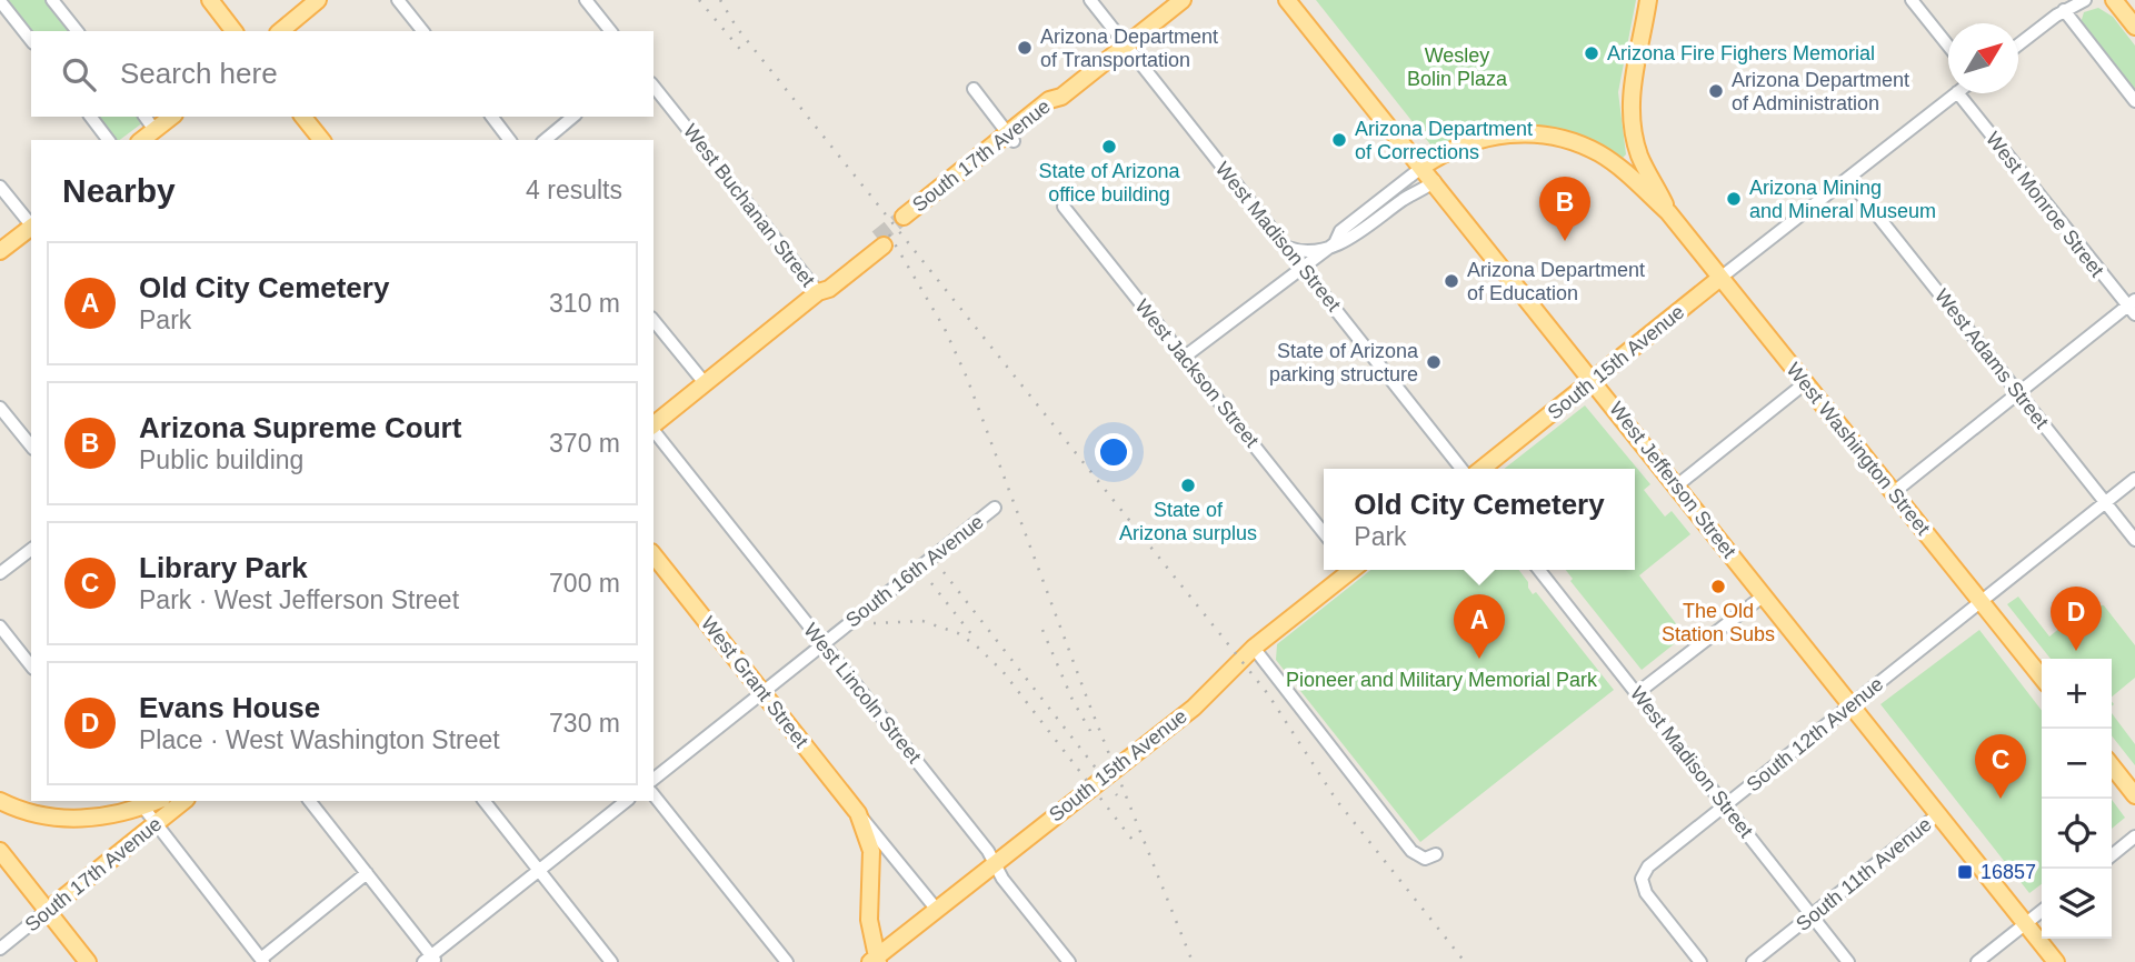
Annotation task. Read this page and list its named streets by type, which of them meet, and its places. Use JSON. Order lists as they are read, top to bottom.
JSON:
{
  "streets": {
    "main road": [
      "South 17th Avenue",
      "South 15th Avenue",
      "West Washington Street",
      "West Jefferson Street",
      "West Grant Street"
    ],
    "street": [
      "West Monroe Street",
      "West Buchanan Street",
      "West Madison Street",
      "West Adams Street",
      "West Jackson Street",
      "South 16th Avenue",
      "West Lincoln Street",
      "South 12th Avenue",
      "South 11th Avenue"
    ]
  },
  "crossings": [
    ["South 17th Avenue", "West Madison Street"],
    ["West Madison Street", "South 12th Avenue"],
    ["West Madison Street", "South 11th Avenue"],
    ["West Adams Street", "South 12th Avenue"],
    ["South 15th Avenue", "West Washington Street"],
    ["South 15th Avenue", "West Jefferson Street"],
    ["South 15th Avenue", "West Grant Street"],
    ["South 15th Avenue", "West Lincoln Street"],
    ["West Washington Street", "West Jefferson Street"],
    ["West Washington Street", "South 12th Avenue"],
    ["West Jefferson Street", "South 12th Avenue"],
    ["West Jefferson Street", "South 11th Avenue"],
    ["South 16th Avenue", "West Grant Street"],
    ["South 16th Avenue", "West Lincoln Street"]
  ],
  "parks": ["Wesley Bolin Plaza", "Pioneer and Military Memorial Park"],
  "places": {
    "other": [
      "Arizona Department of Transportation",
      "Arizona Fire Fighers Memorial",
      "Arizona Department of Administration",
      "Arizona Department of Corrections",
      "State of Arizona office building",
      "Arizona Mining and Mineral Museum",
      "Arizona Department of Education",
      "State of Arizona parking structure",
      "State of Arizona surplus",
      "The Old Station Subs"
    ],
    "transit": ["16857"]
  },
  "north": "top right",
  "page": {
    "search": "Search here",
    "heading": ["Nearby", "4 results"],
    "pins": [
      "B",
      "D",
      "A",
      "C"
    ],
    "list": [
      {
        "mark": "A",
        "name": "Old City Cemetery",
        "note": "Park",
        "value": "310 m"
      },
      {
        "mark": "B",
        "name": "Arizona Supreme Court",
        "note": "Public building",
        "value": "370 m"
      },
      {
        "mark": "C",
        "name": "Library Park",
        "note": "Park · West Jefferson Street",
        "value": "700 m"
      },
      {
        "mark": "D",
        "name": "Evans House",
        "note": "Place · West Washington Street",
        "value": "730 m"
      }
    ],
    "popup": ["Old City Cemetery", "Park"],
    "map_buttons": ["+", "−"]
  }
}
